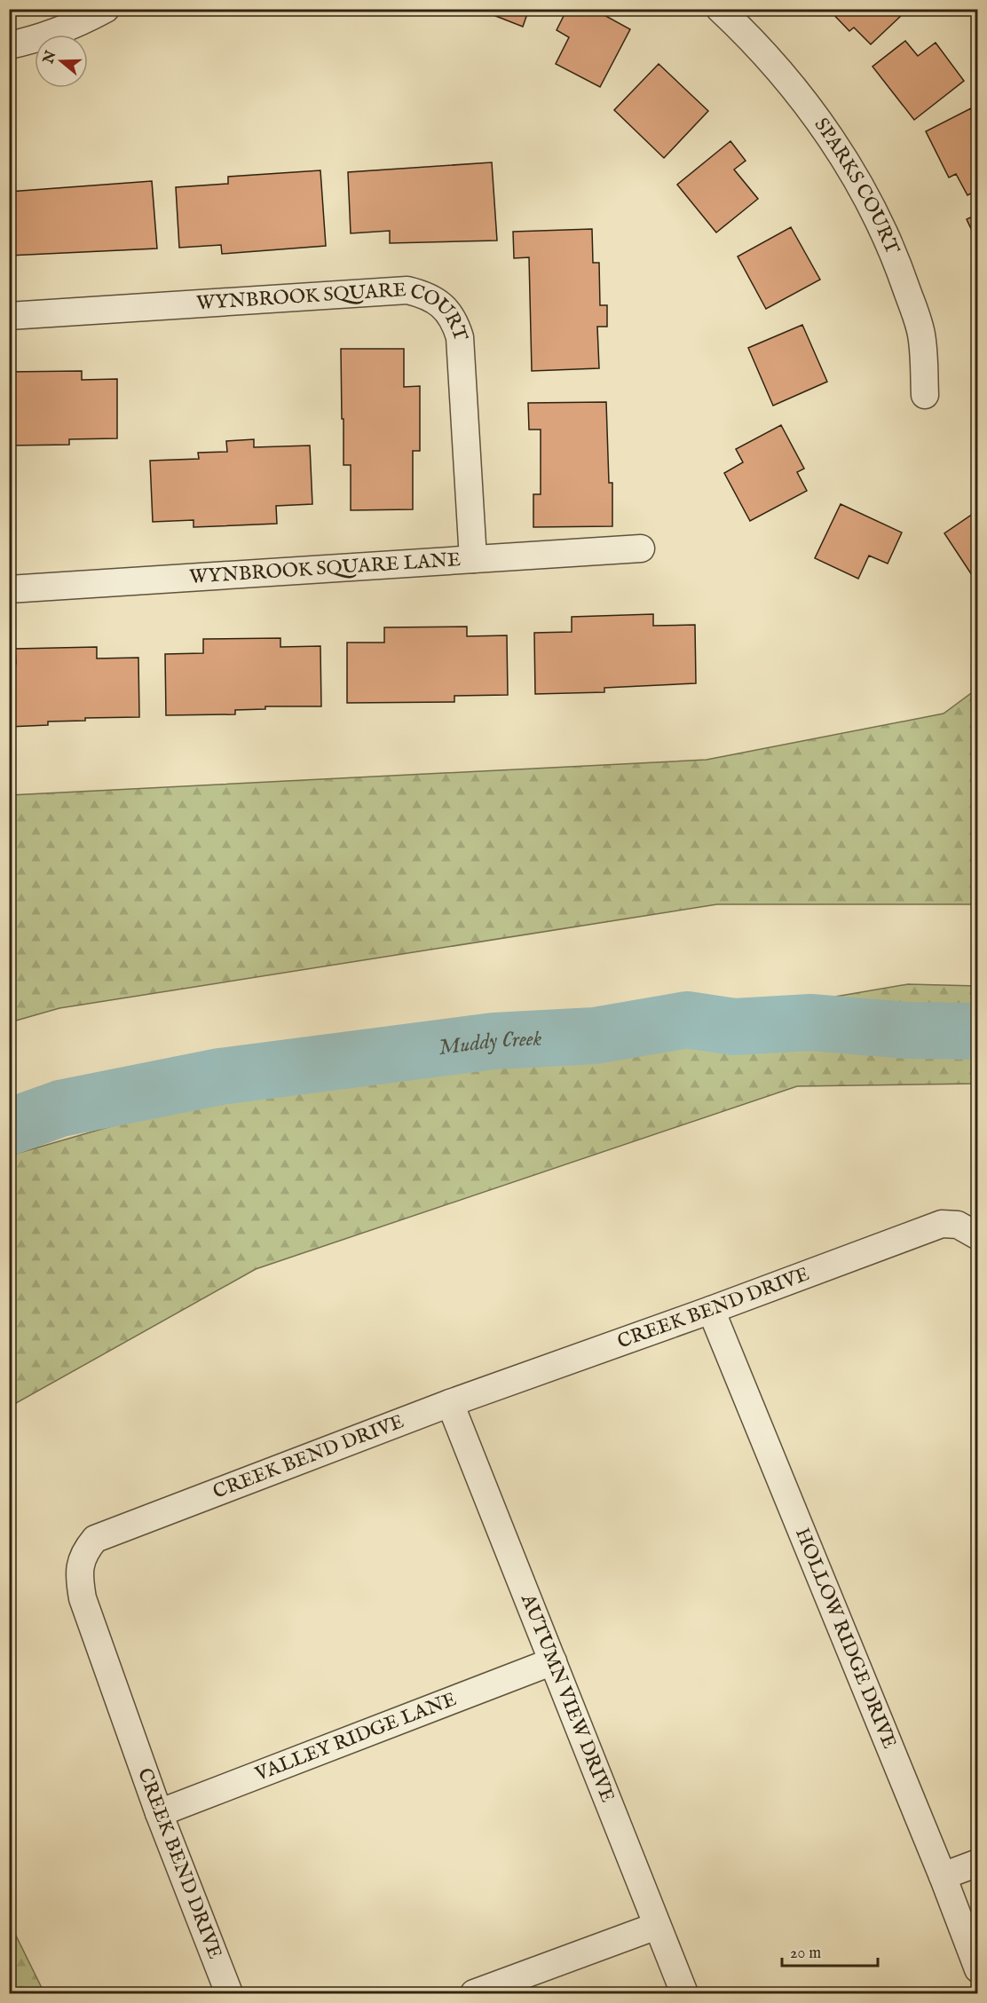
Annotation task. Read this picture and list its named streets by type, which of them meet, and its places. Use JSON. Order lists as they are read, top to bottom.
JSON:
{
  "streets": {
    "street": [
      "SPARKS COURT",
      "WYNBROOK SQUARE COURT",
      "WYNBROOK SQUARE LANE",
      "CREEK BEND DRIVE",
      "HOLLOW RIDGE DRIVE",
      "AUTUMN VIEW DRIVE",
      "VALLEY RIDGE LANE"
    ]
  },
  "crossings": [
    ["WYNBROOK SQUARE COURT", "WYNBROOK SQUARE LANE"],
    ["CREEK BEND DRIVE", "HOLLOW RIDGE DRIVE"],
    ["CREEK BEND DRIVE", "AUTUMN VIEW DRIVE"],
    ["CREEK BEND DRIVE", "VALLEY RIDGE LANE"],
    ["AUTUMN VIEW DRIVE", "VALLEY RIDGE LANE"]
  ],
  "water": ["Muddy Creek"],
  "scale_bar": "20 m",
  "north": "left"
}
